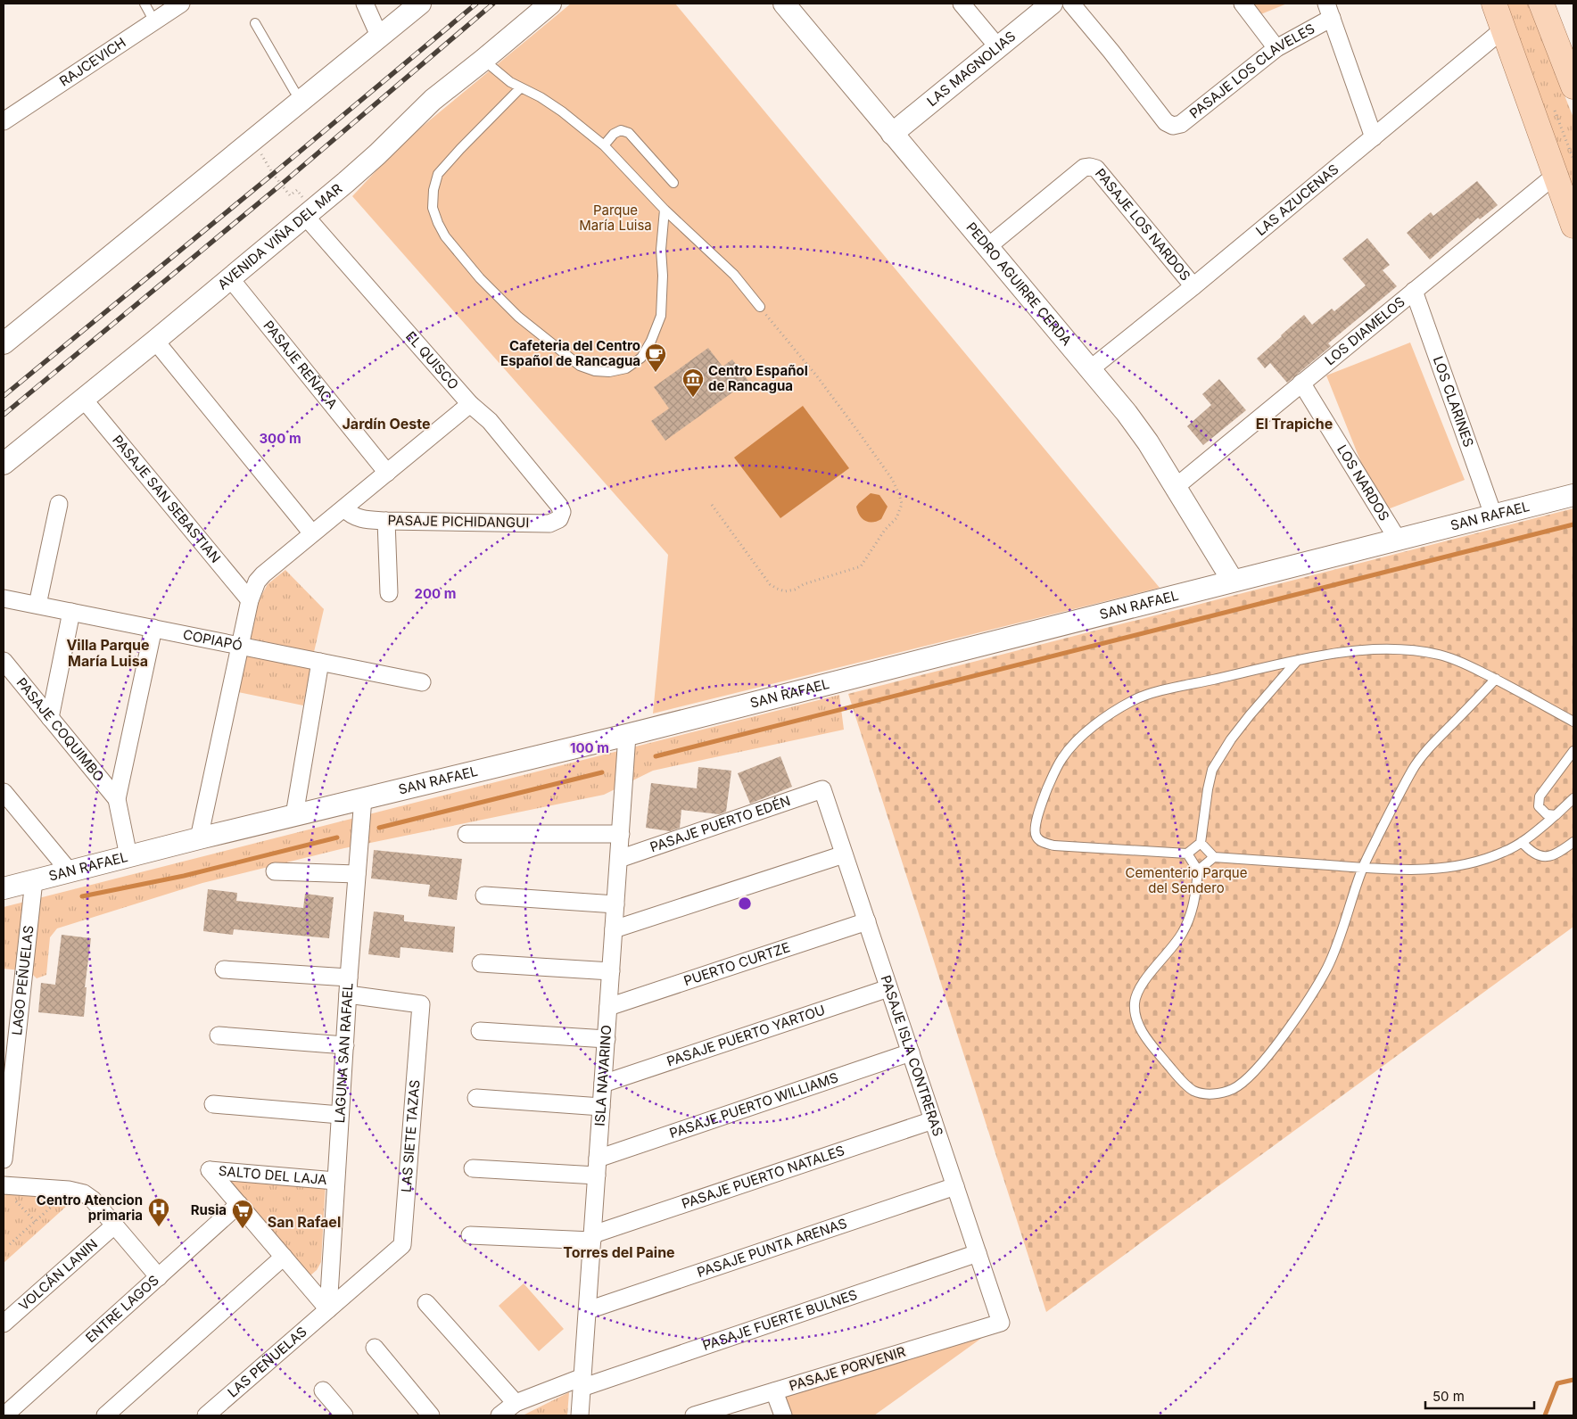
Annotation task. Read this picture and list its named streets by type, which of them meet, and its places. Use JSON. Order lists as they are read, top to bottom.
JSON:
{
  "streets": {
    "street": [
      "RAJCEVICH",
      "LAS MAGNOLIAS",
      "PASAJE LOS CLAVELES",
      "LAS AZUCENAS",
      "PASAJE LOS NARDOS",
      "AVENIDA VIÑA DEL MAR",
      "PEDRO AGUIRRE CERDA",
      "LOS DIAMELOS",
      "EL QUISCO",
      "PASAJE REÑACA",
      "LOS CLARINES",
      "LOS NARDOS",
      "PASAJE SAN SEBASTIAN",
      "SAN RAFAEL",
      "PASAJE PICHIDANGUI",
      "COPIAPÓ",
      "PASAJE COQUIMBO",
      "PASAJE PUERTO EDÉN",
      "PUERTO CURTZE",
      "LAGO PEÑUELAS",
      "PASAJE PUERTO YARTOU",
      "LAGUNA SAN RAFAEL",
      "PASAJE ISLA CONTRERAS",
      "ISLA NAVARINO",
      "PASAJE PUERTO WILLIAMS",
      "LAS SIETE TAZAS",
      "SALTO DEL LAJA",
      "PASAJE PUERTO NATALES",
      "PASAJE PUNTA ARENAS",
      "VOLCÁN LANIN",
      "ENTRE LAGOS",
      "PASAJE FUERTE BULNES",
      "LAS PEÑUELAS",
      "PASAJE PORVENIR"
    ]
  },
  "crossings": [
    ["LAS MAGNOLIAS", "PEDRO AGUIRRE CERDA"],
    ["LAS AZUCENAS", "PASAJE LOS NARDOS"],
    ["LAS AZUCENAS", "PEDRO AGUIRRE CERDA"],
    ["PASAJE LOS NARDOS", "PEDRO AGUIRRE CERDA"],
    ["AVENIDA VIÑA DEL MAR", "EL QUISCO"],
    ["AVENIDA VIÑA DEL MAR", "PASAJE REÑACA"],
    ["AVENIDA VIÑA DEL MAR", "PASAJE SAN SEBASTIAN"],
    ["PEDRO AGUIRRE CERDA", "LOS DIAMELOS"],
    ["PEDRO AGUIRRE CERDA", "SAN RAFAEL"],
    ["LOS DIAMELOS", "LOS CLARINES"],
    ["LOS DIAMELOS", "LOS NARDOS"],
    ["EL QUISCO", "PASAJE PICHIDANGUI"],
    ["LOS CLARINES", "SAN RAFAEL"],
    ["LOS NARDOS", "SAN RAFAEL"],
    ["SAN RAFAEL", "LAGO PEÑUELAS"],
    ["SAN RAFAEL", "LAGUNA SAN RAFAEL"],
    ["SAN RAFAEL", "ISLA NAVARINO"],
    ["PASAJE PUERTO EDÉN", "PASAJE ISLA CONTRERAS"],
    ["PASAJE PUERTO EDÉN", "ISLA NAVARINO"],
    ["PUERTO CURTZE", "PASAJE ISLA CONTRERAS"],
    ["PUERTO CURTZE", "ISLA NAVARINO"],
    ["PASAJE PUERTO YARTOU", "PASAJE ISLA CONTRERAS"],
    ["PASAJE PUERTO YARTOU", "ISLA NAVARINO"],
    ["LAGUNA SAN RAFAEL", "LAS SIETE TAZAS"],
    ["LAGUNA SAN RAFAEL", "SALTO DEL LAJA"],
    ["LAGUNA SAN RAFAEL", "LAS PEÑUELAS"],
    ["PASAJE ISLA CONTRERAS", "PASAJE PUERTO WILLIAMS"],
    ["PASAJE ISLA CONTRERAS", "PASAJE PUERTO NATALES"],
    ["PASAJE ISLA CONTRERAS", "PASAJE PUNTA ARENAS"],
    ["PASAJE ISLA CONTRERAS", "PASAJE FUERTE BULNES"],
    ["PASAJE ISLA CONTRERAS", "PASAJE PORVENIR"],
    ["ISLA NAVARINO", "PASAJE PUERTO WILLIAMS"],
    ["ISLA NAVARINO", "PASAJE PUERTO NATALES"],
    ["ISLA NAVARINO", "PASAJE PUNTA ARENAS"],
    ["ISLA NAVARINO", "PASAJE FUERTE BULNES"],
    ["LAS SIETE TAZAS", "LAS PEÑUELAS"],
    ["SALTO DEL LAJA", "ENTRE LAGOS"]
  ],
  "districts": [
    "Jardín Oeste",
    "El Trapiche",
    "Villa Parque María Luisa",
    "San Rafael",
    "Torres del Paine"
  ],
  "parks": ["Parque María Luisa", "Cementerio Parque del Sendero"],
  "places": {
    "cafe": ["Cafeteria del Centro Español de Rancagua"],
    "museum": ["Centro Español de Rancagua"],
    "hospital": ["Centro Atencion primaria"],
    "supermarket": ["Rusia"]
  },
  "scale_bar": "50 m",
  "rings": ["300 m", "200 m", "100 m"]
}
